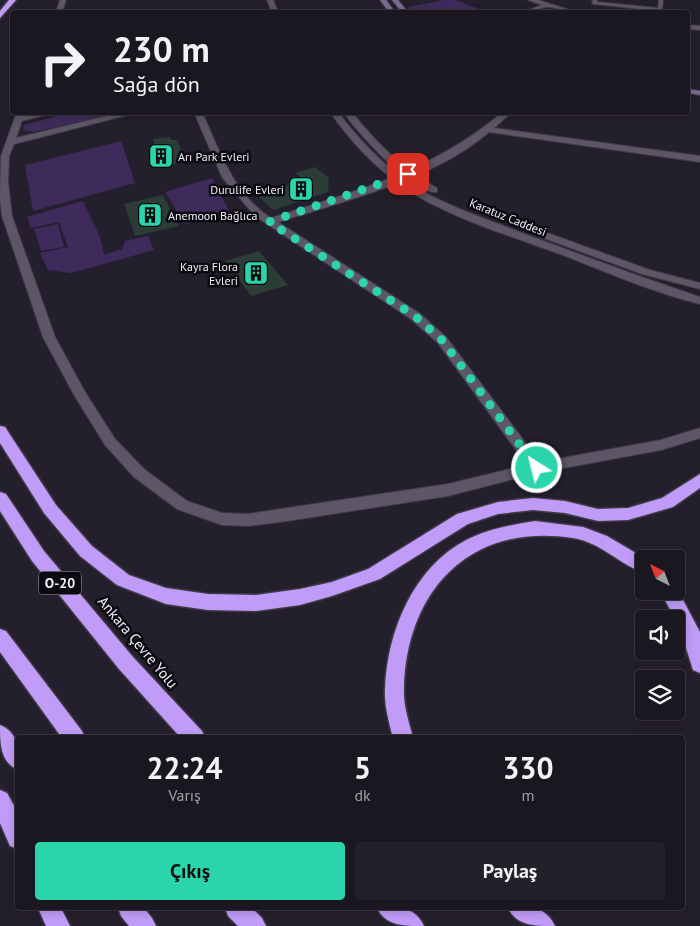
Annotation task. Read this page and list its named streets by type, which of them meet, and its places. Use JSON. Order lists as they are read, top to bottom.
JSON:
{
  "streets": {
    "highway": ["O-20", "Ankara Çevre Yolu"],
    "street": ["Karatuz Caddesi"]
  },
  "places": {
    "building": [
      "Arı Park Evleri",
      "Durulife Evleri",
      "Anemoon Bağlıca",
      "Kayra Flora Evleri"
    ]
  },
  "north": "top left",
  "page": {
    "turn": ["230 m", "Sağa dön"],
    "eta": [
      "22:24",
      "Varış",
      "5",
      "dk",
      "330",
      "m"
    ],
    "buttons": ["Çıkış", "Paylaş"]
  }
}
